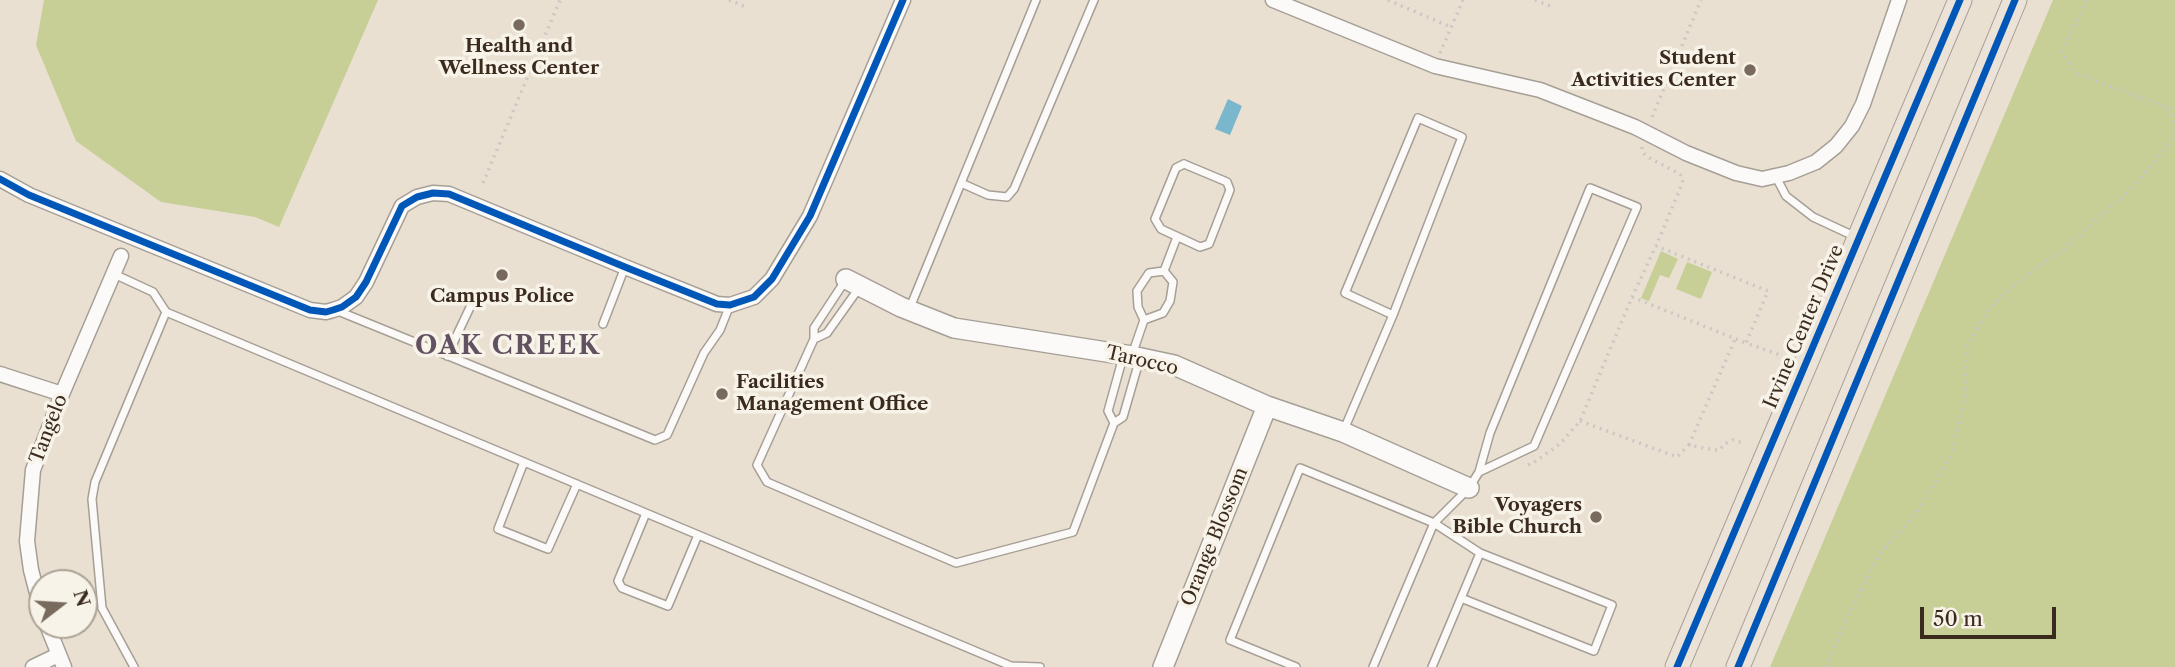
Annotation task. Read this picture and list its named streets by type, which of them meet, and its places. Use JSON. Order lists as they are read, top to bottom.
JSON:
{
  "streets": {
    "main road": ["Irvine Center Drive"],
    "street": ["Tarocco", "Tangelo", "Orange Blossom"]
  },
  "crossings": [
    ["Tarocco", "Orange Blossom"]
  ],
  "districts": ["OAK CREEK"],
  "places": [
    "Health and Wellness Center",
    "Student Activities Center",
    "Campus Police",
    "Facilities Management Office",
    "Voyagers Bible Church"
  ],
  "scale_bar": "50 m",
  "north": "right"
}
